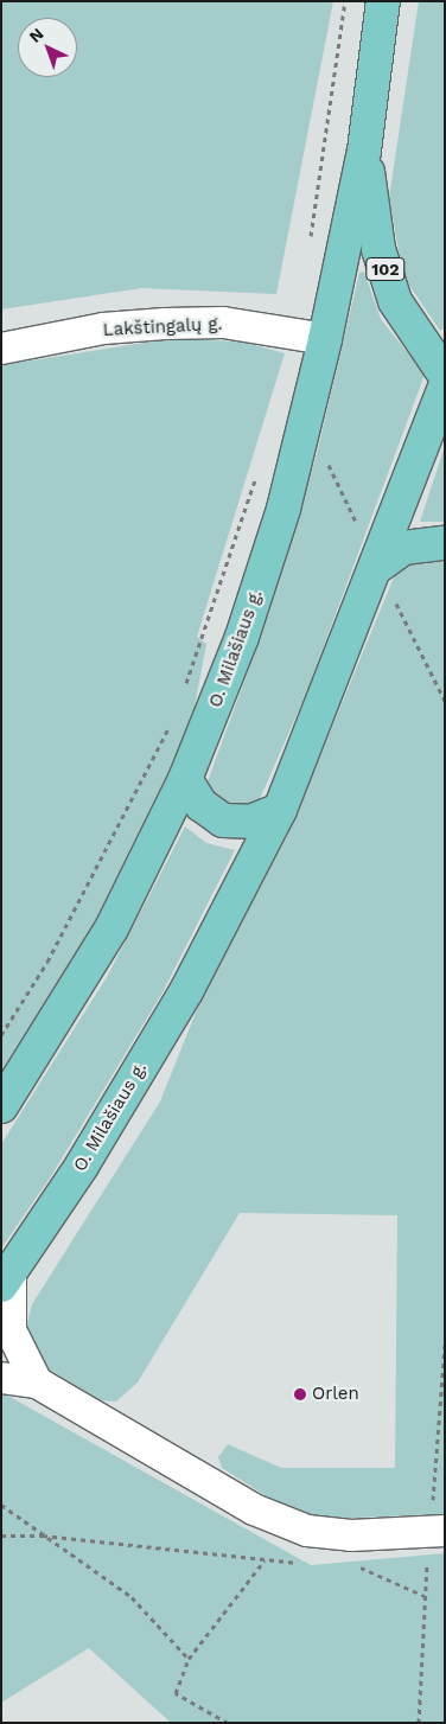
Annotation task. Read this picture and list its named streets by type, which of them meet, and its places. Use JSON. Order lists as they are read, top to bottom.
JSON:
{
  "streets": {
    "main road": ["102", "O. Milašiaus g."],
    "street": ["Lakštingalų g."]
  },
  "crossings": [
    ["102", "O. Milašiaus g."],
    ["Lakštingalų g.", "O. Milašiaus g."]
  ],
  "places": ["Orlen"],
  "north": "top left"
}
